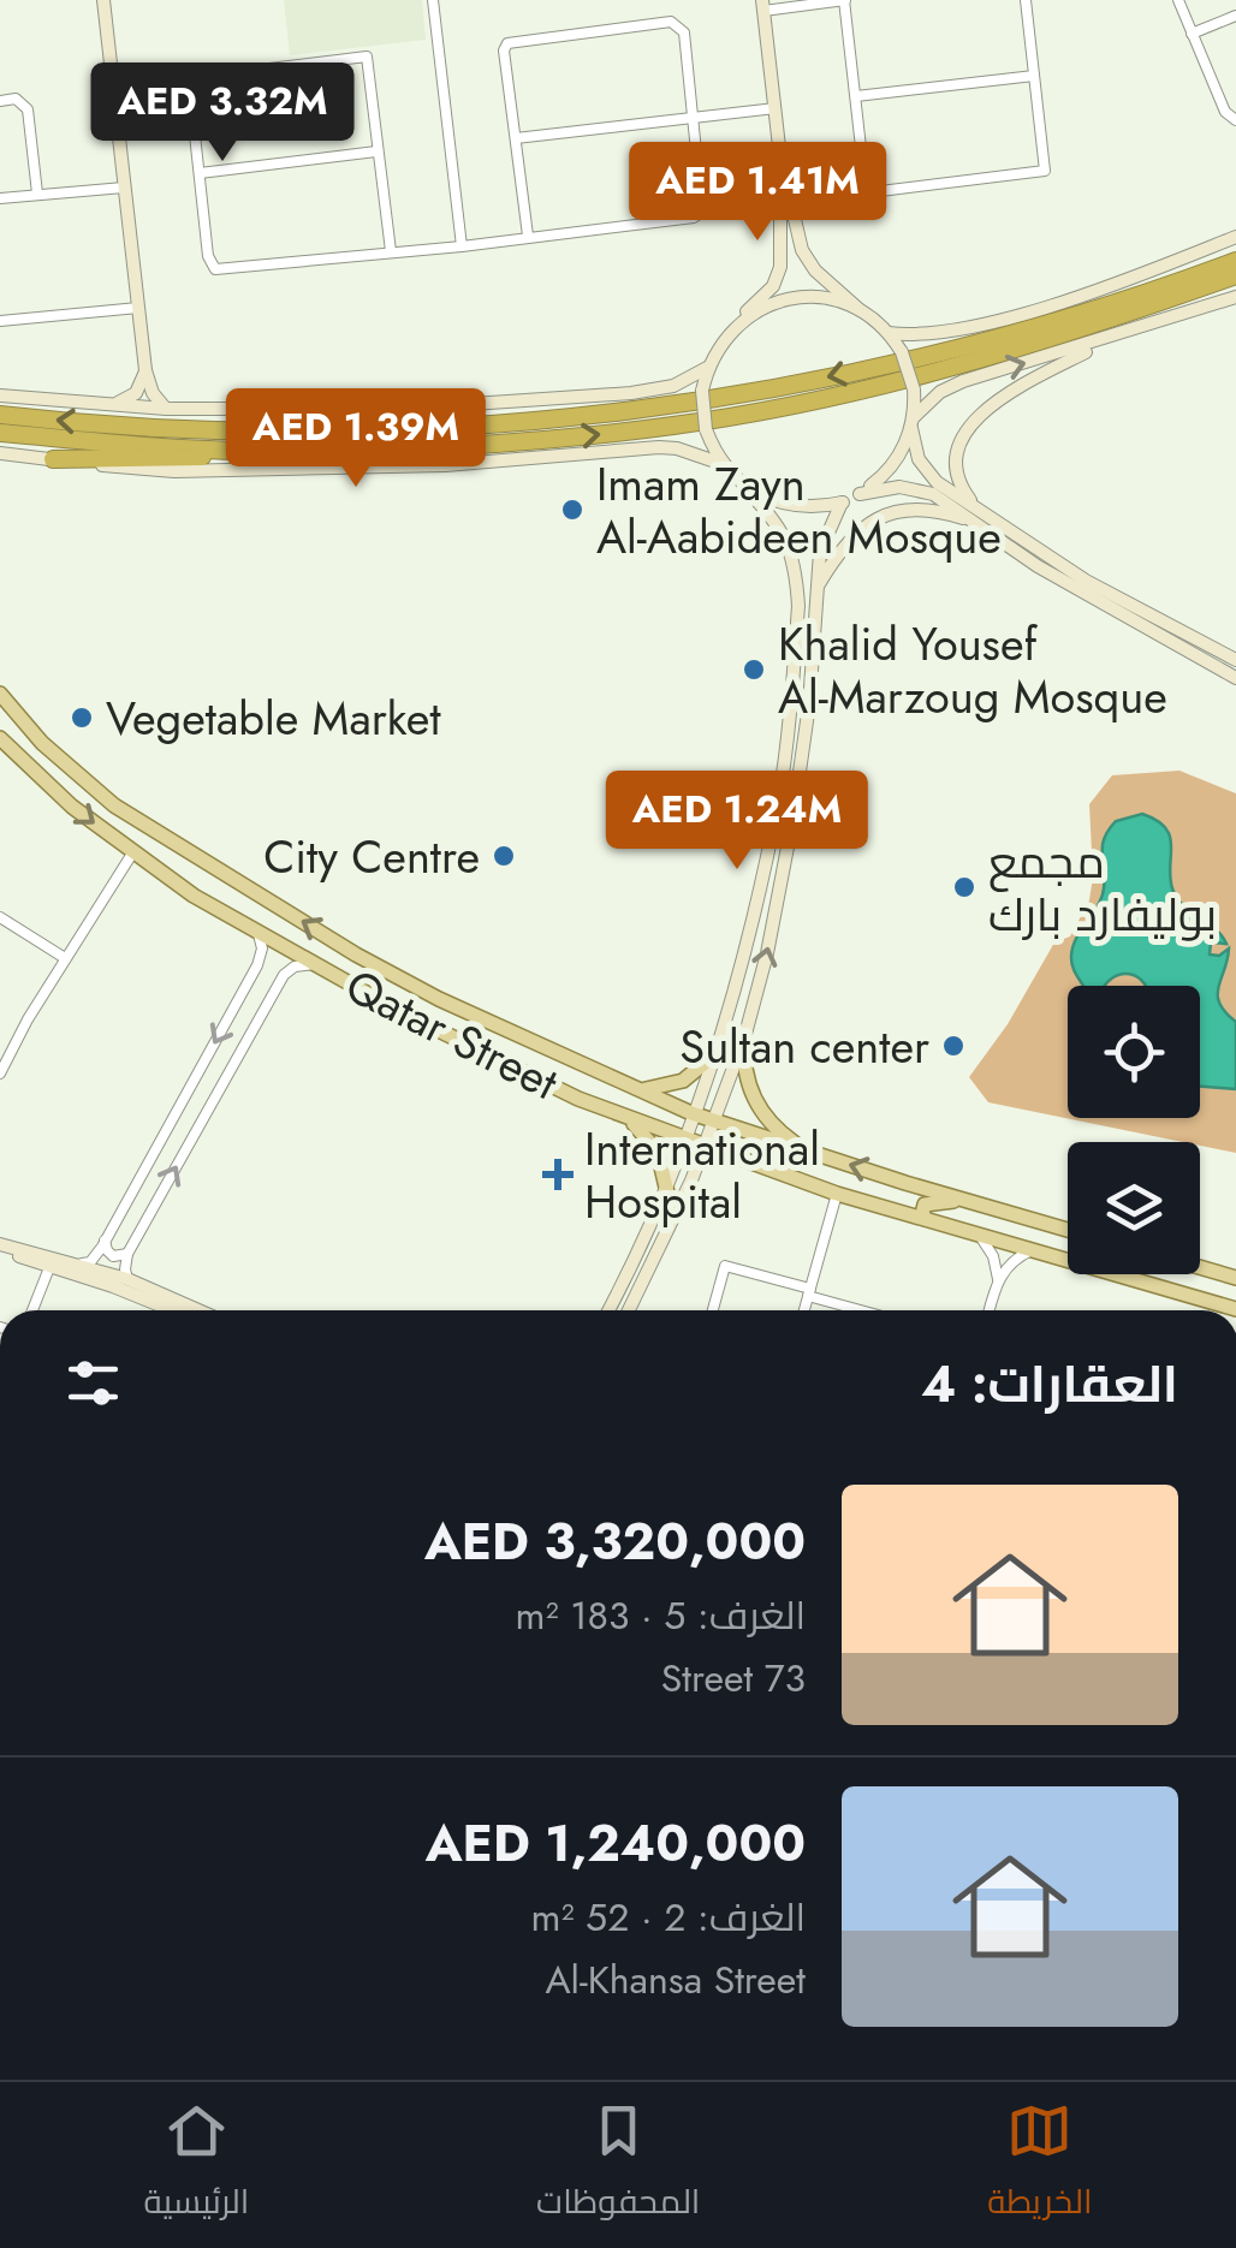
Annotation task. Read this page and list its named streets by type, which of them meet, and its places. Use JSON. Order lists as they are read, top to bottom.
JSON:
{
  "streets": {
    "main road": ["Qatar Street"]
  },
  "places": {
    "other": [
      "Imam Zayn Al-Aabideen Mosque",
      "Khalid Yousef Al-Marzoug Mosque",
      "Vegetable Market",
      "City Centre",
      "مجمع بوليفارد بارك",
      "Sultan center"
    ],
    "health": ["International Hospital"]
  },
  "page": {
    "price": [
      "AED 3.32M",
      "AED 1.41M",
      "AED 1.39M",
      "AED 1.24M"
    ],
    "heading": "العقارات: 4",
    "list": [
      {
        "name": "AED 3,320,000",
        "note": "الغرف: 5 · 183 m² · Street 73"
      },
      {
        "name": "AED 1,240,000",
        "note": "الغرف: 2 · 52 m² · Al-Khansa Street"
      }
    ],
    "tabs": ["الخريطة", "المحفوظات", "الرئيسية"]
  }
}
